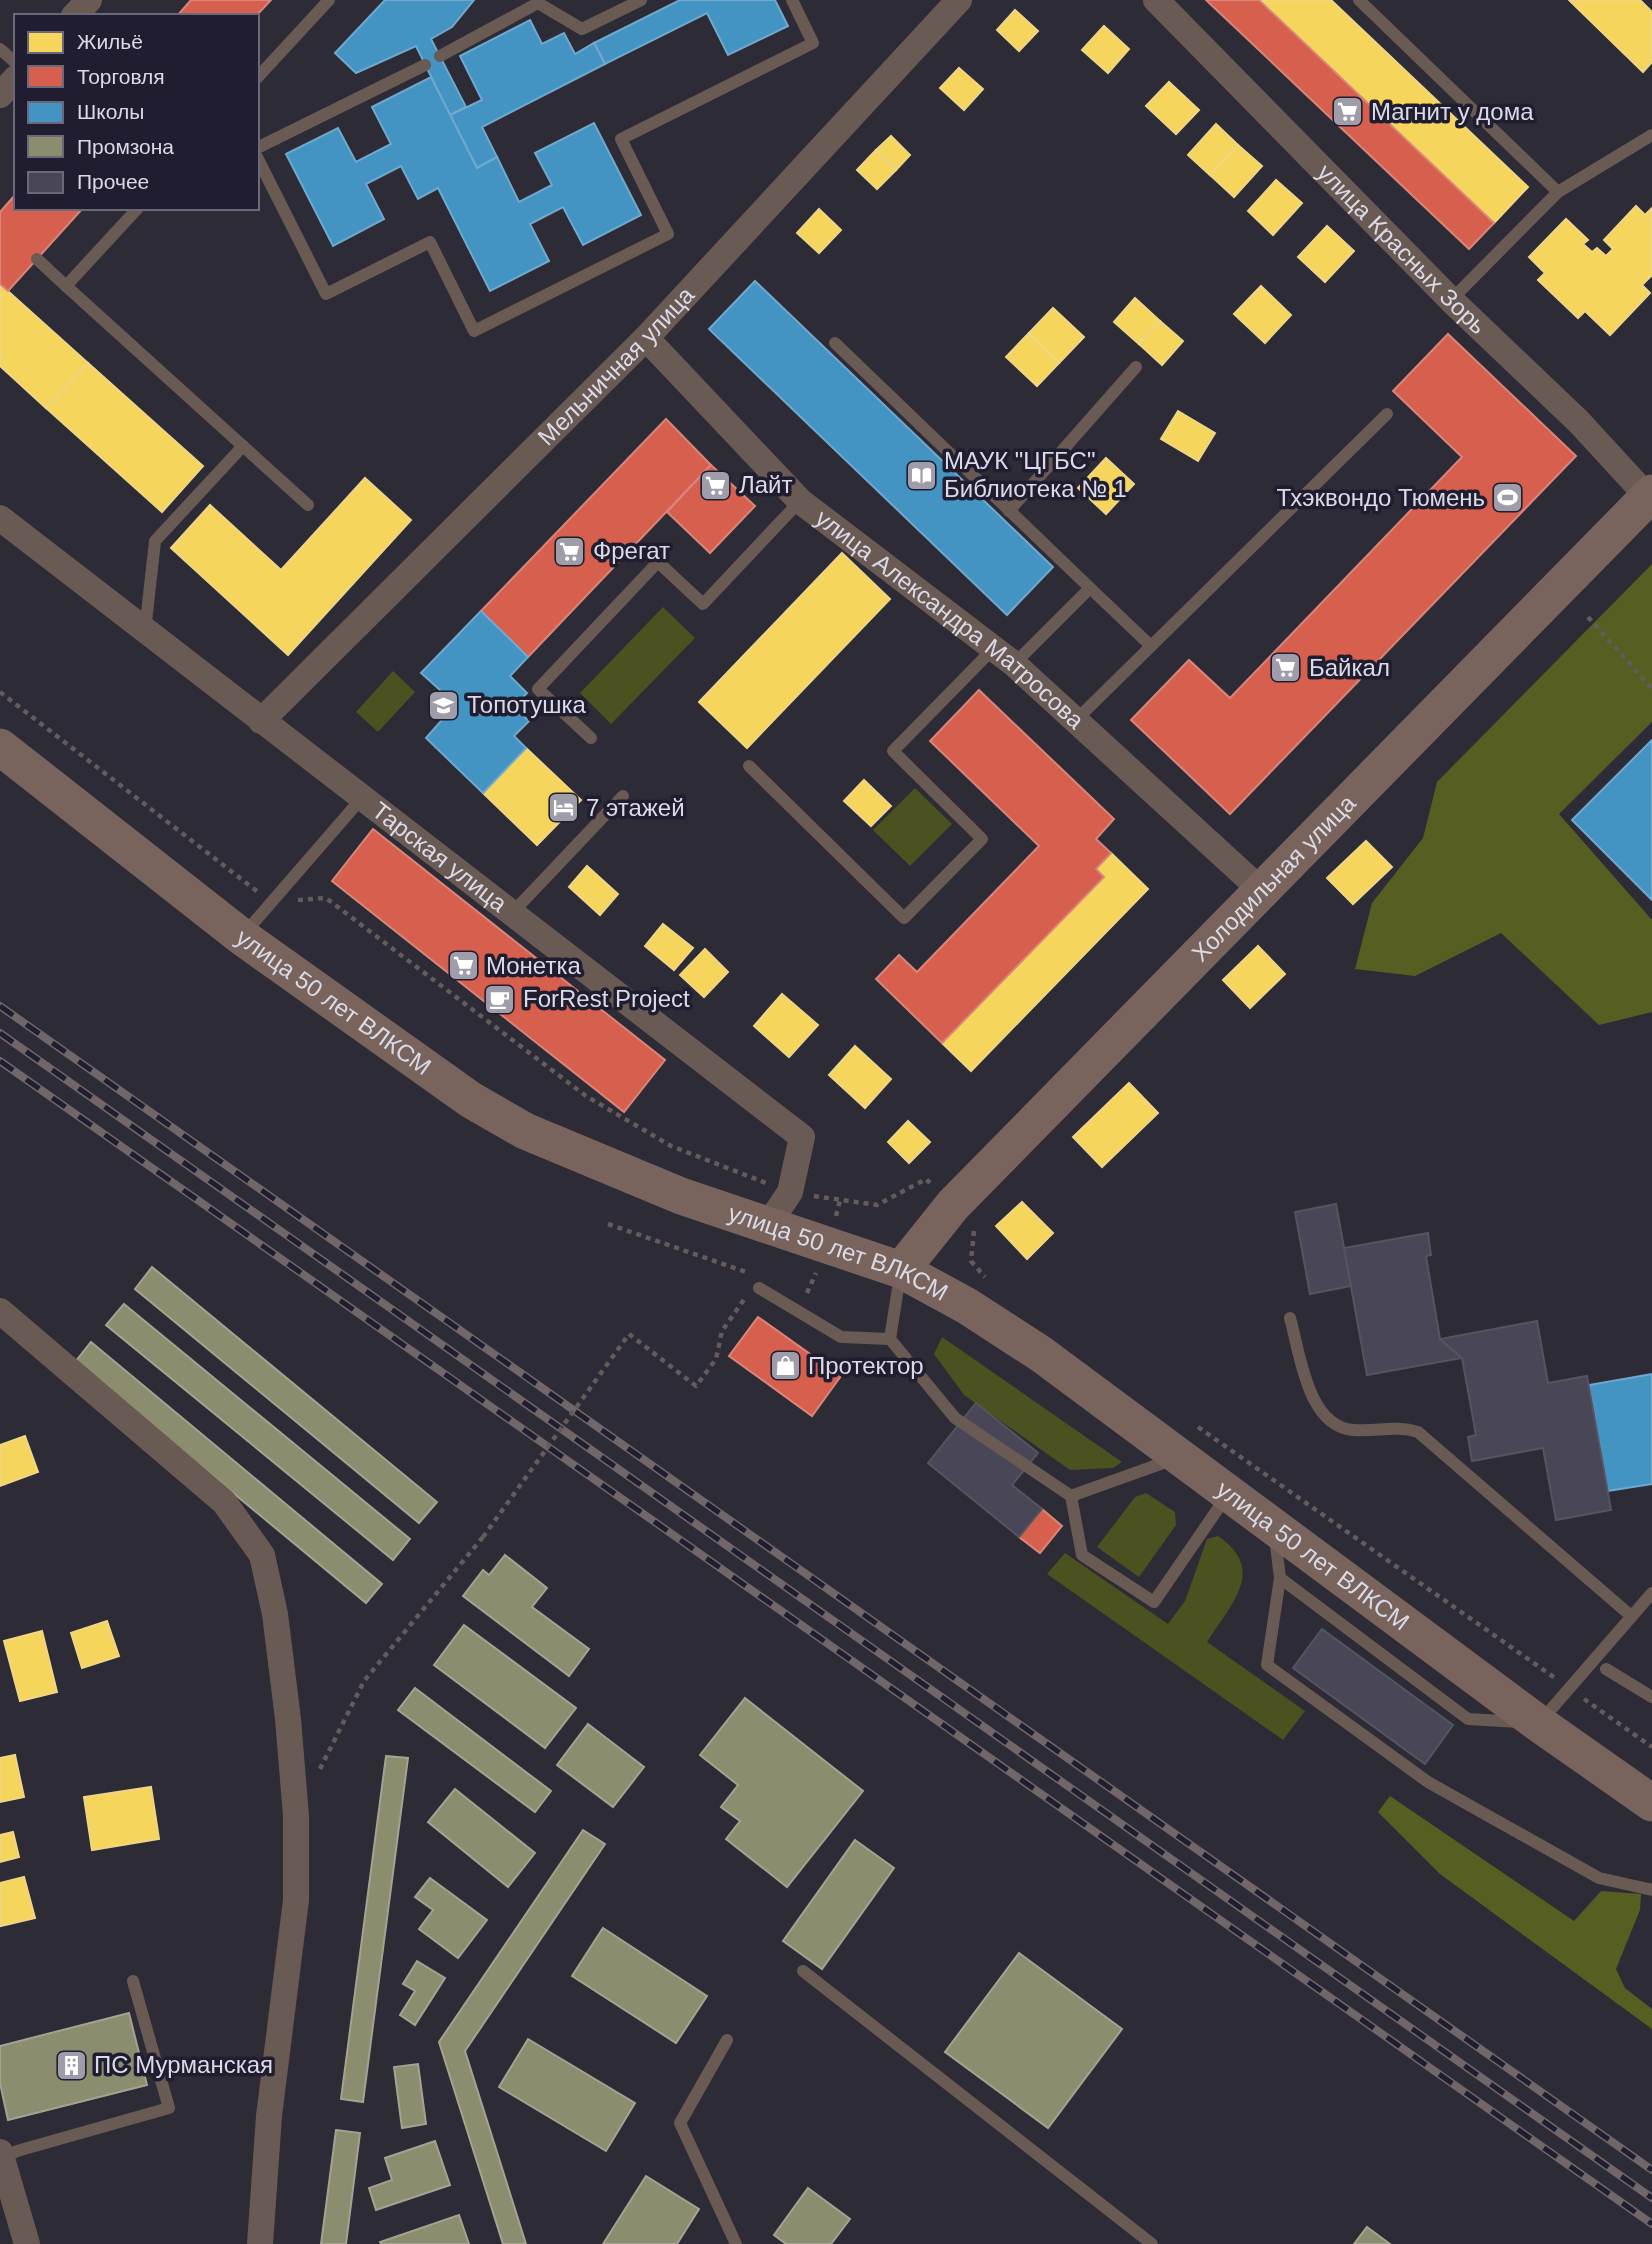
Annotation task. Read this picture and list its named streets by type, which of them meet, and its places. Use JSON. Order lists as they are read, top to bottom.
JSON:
{
  "streets": {
    "street": [
      "улица Красных Зорь",
      "Мельничная улица",
      "улица Александра Матросова",
      "Тарская улица",
      "Холодильная улица",
      "улица 50 лет ВЛКСМ"
    ]
  },
  "crossings": [
    ["улица Красных Зорь", "Холодильная улица"],
    ["Мельничная улица", "улица Александра Матросова"],
    ["Мельничная улица", "Тарская улица"],
    ["улица Александра Матросова", "Холодильная улица"],
    ["Тарская улица", "улица 50 лет ВЛКСМ"],
    ["Холодильная улица", "улица 50 лет ВЛКСМ"]
  ],
  "places": {
    "supermarket": [
      "Магнит у дома",
      "Лайт",
      "Фрегат",
      "Байкал",
      "Монетка"
    ],
    "library": ["МАУК \"ЦГБС\" Библиотека № 1"],
    "sports": ["Тхэквондо Тюмень"],
    "school or university": ["Топотушка"],
    "hotel": ["7 этажей"],
    "cafe": ["ForRest Project"],
    "shop": ["Протектор"],
    "building": ["ПС Мурманская"]
  },
  "legend": [
    "Жильё",
    "Торговля",
    "Школы",
    "Промзона",
    "Прочее"
  ]
}
